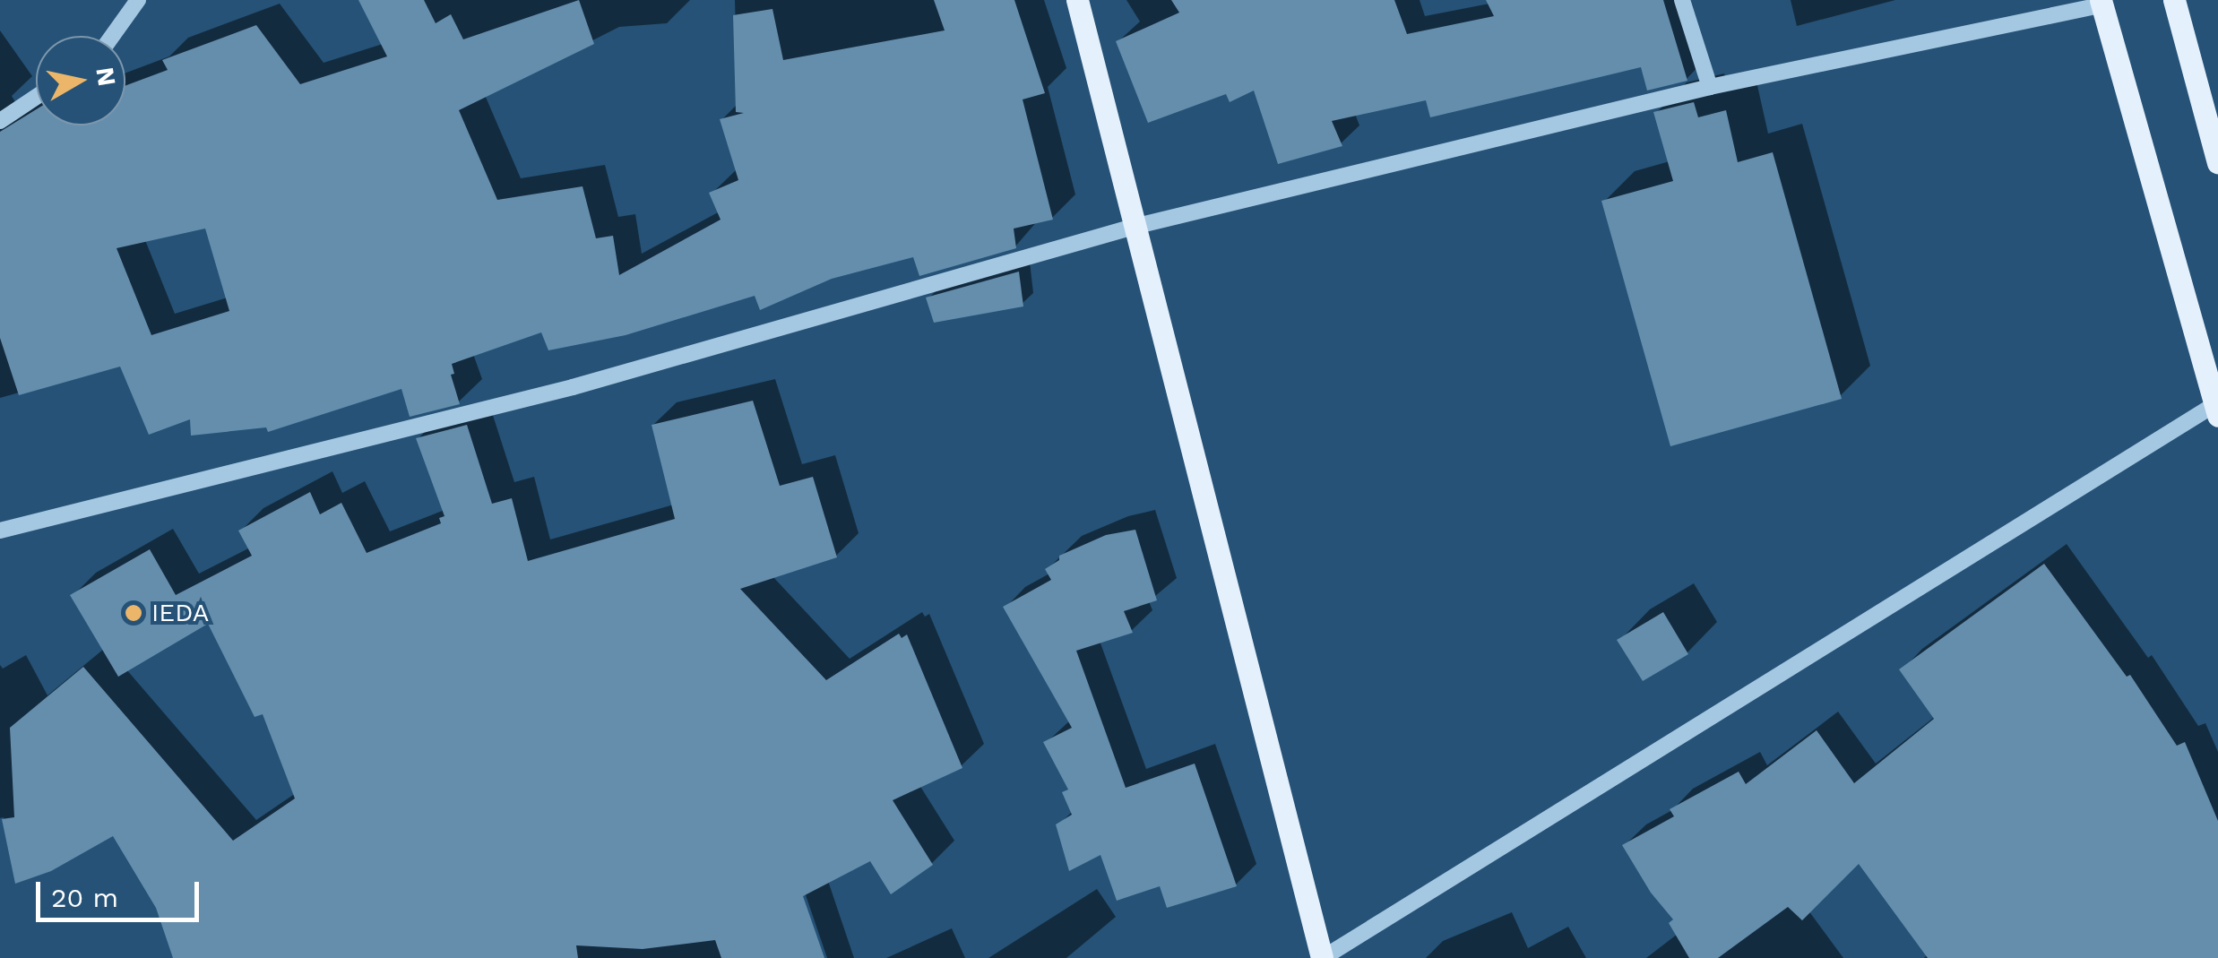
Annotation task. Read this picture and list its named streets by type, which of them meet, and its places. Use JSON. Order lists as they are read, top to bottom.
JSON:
{
  "places": ["IEDA"],
  "scale_bar": "20 m",
  "north": "right"
}
